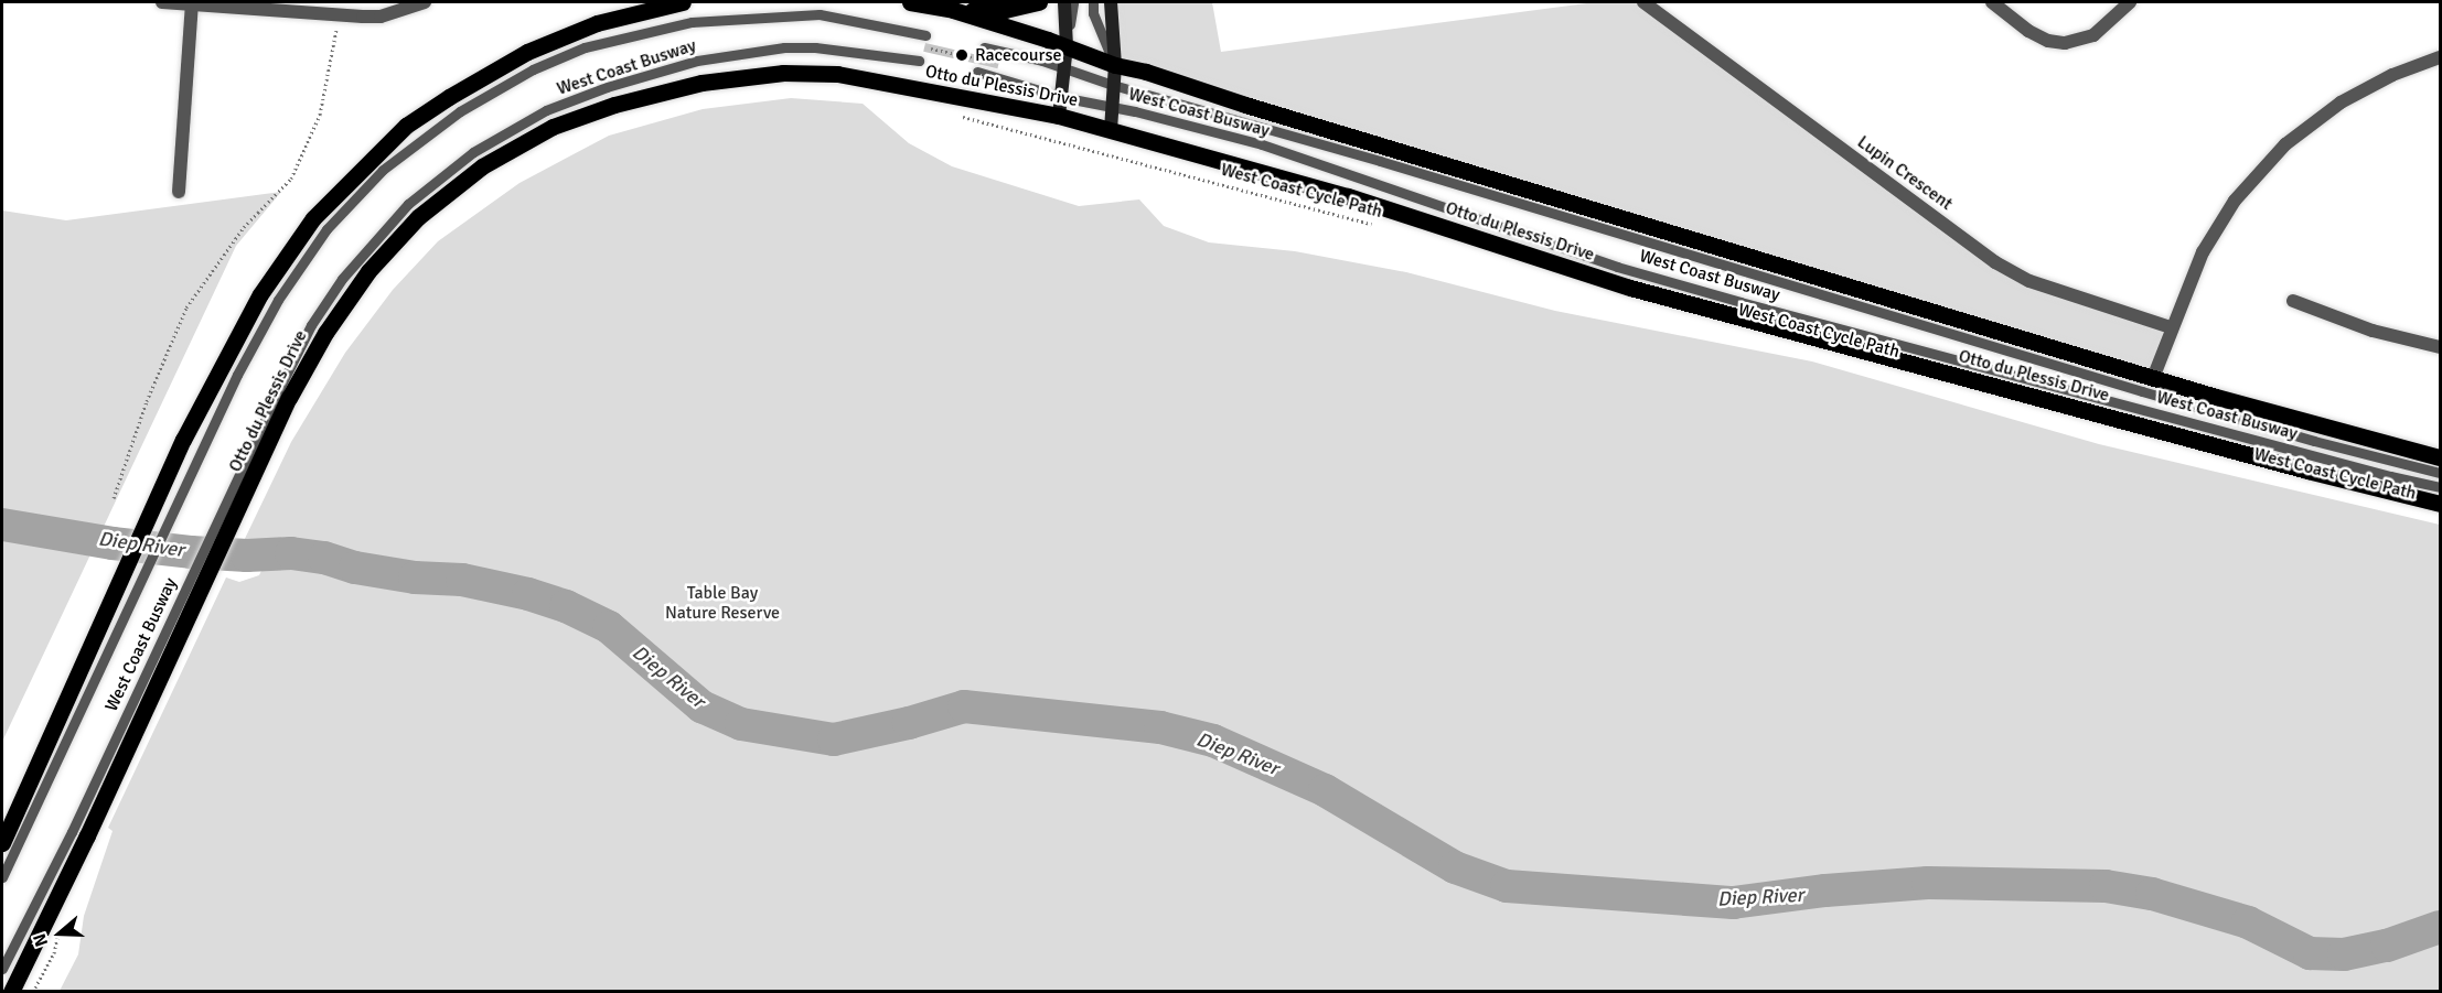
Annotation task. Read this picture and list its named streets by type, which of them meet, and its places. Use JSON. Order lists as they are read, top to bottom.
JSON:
{
  "streets": {
    "main road": ["Otto du Plessis Drive"],
    "street": ["Lupin Crescent"],
    "lane": ["West Coast Busway"],
    "path": ["West Coast Cycle Path"]
  },
  "crossings": [
    ["West Coast Busway", "Otto du Plessis Drive"]
  ],
  "water": ["Diep River"],
  "parks": ["Table Bay Nature Reserve"],
  "places": ["Racecourse"],
  "north": "left"
}
